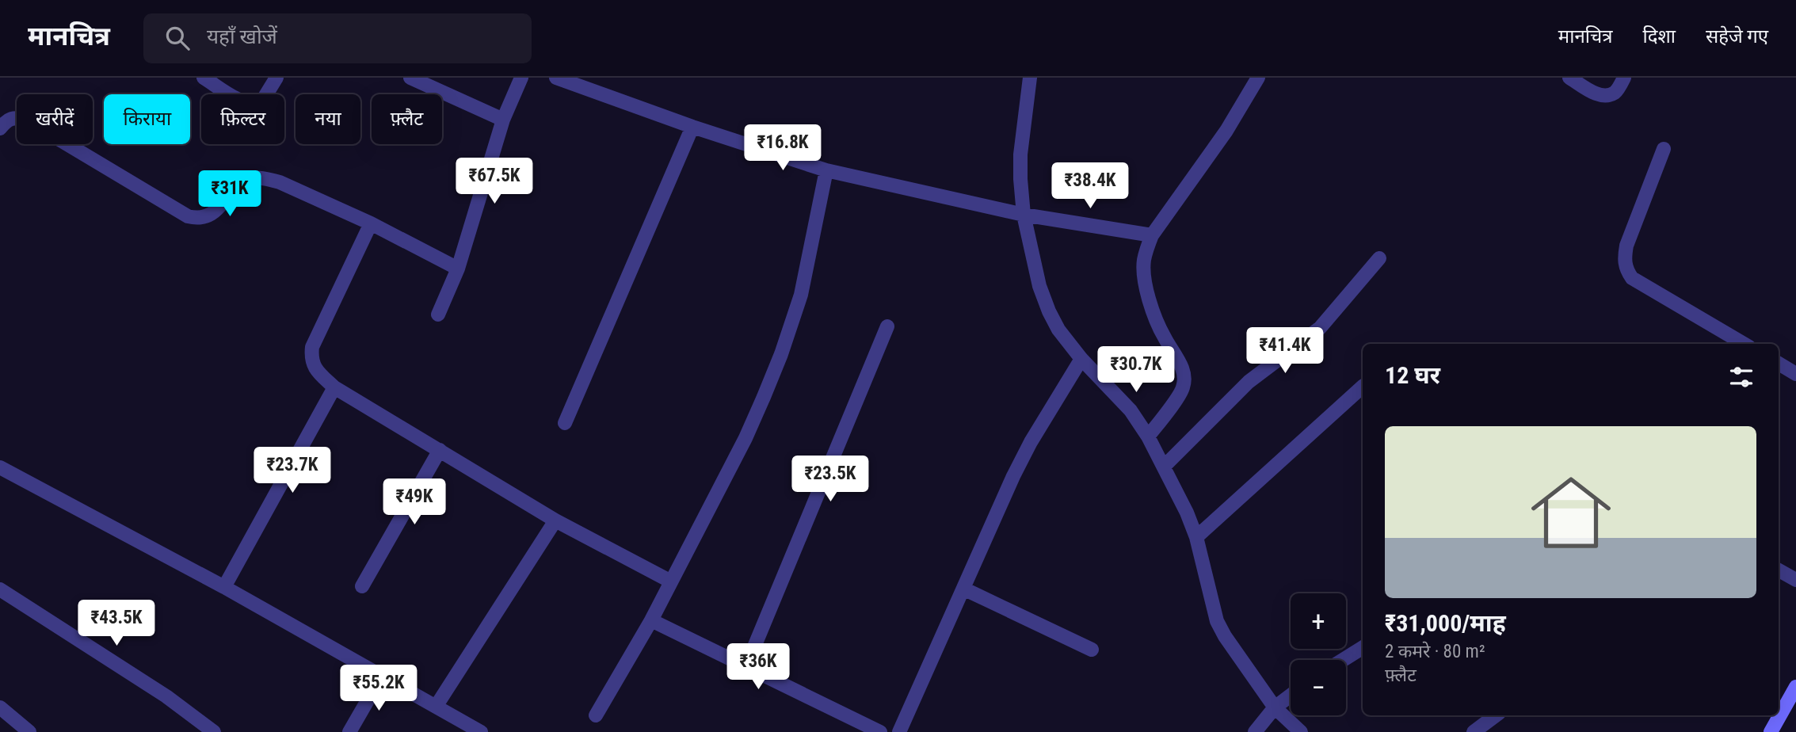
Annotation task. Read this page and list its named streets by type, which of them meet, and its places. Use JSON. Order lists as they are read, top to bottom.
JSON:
{
  "page": {
    "header": "मानचित्र",
    "search": "यहाँ खोजें",
    "nav": ["मानचित्र", "दिशा", "सहेजे गए"],
    "chip": [
      "खरीदें",
      "किराया",
      "फ़िल्टर",
      "नया",
      "फ़्लैट"
    ],
    "price": [
      "₹16.8K",
      "₹67.5K",
      "₹38.4K",
      "₹31K",
      "₹41.4K",
      "₹30.7K",
      "₹23.7K",
      "₹23.5K",
      "₹49K",
      "₹43.5K",
      "₹36K",
      "₹55.2K"
    ],
    "heading": "12 घर",
    "list": [
      {
        "name": "₹31,000/माह",
        "note": "2 कमरे · 80 m² · फ़्लैट"
      }
    ],
    "map_buttons": ["+", "−"]
  }
}
